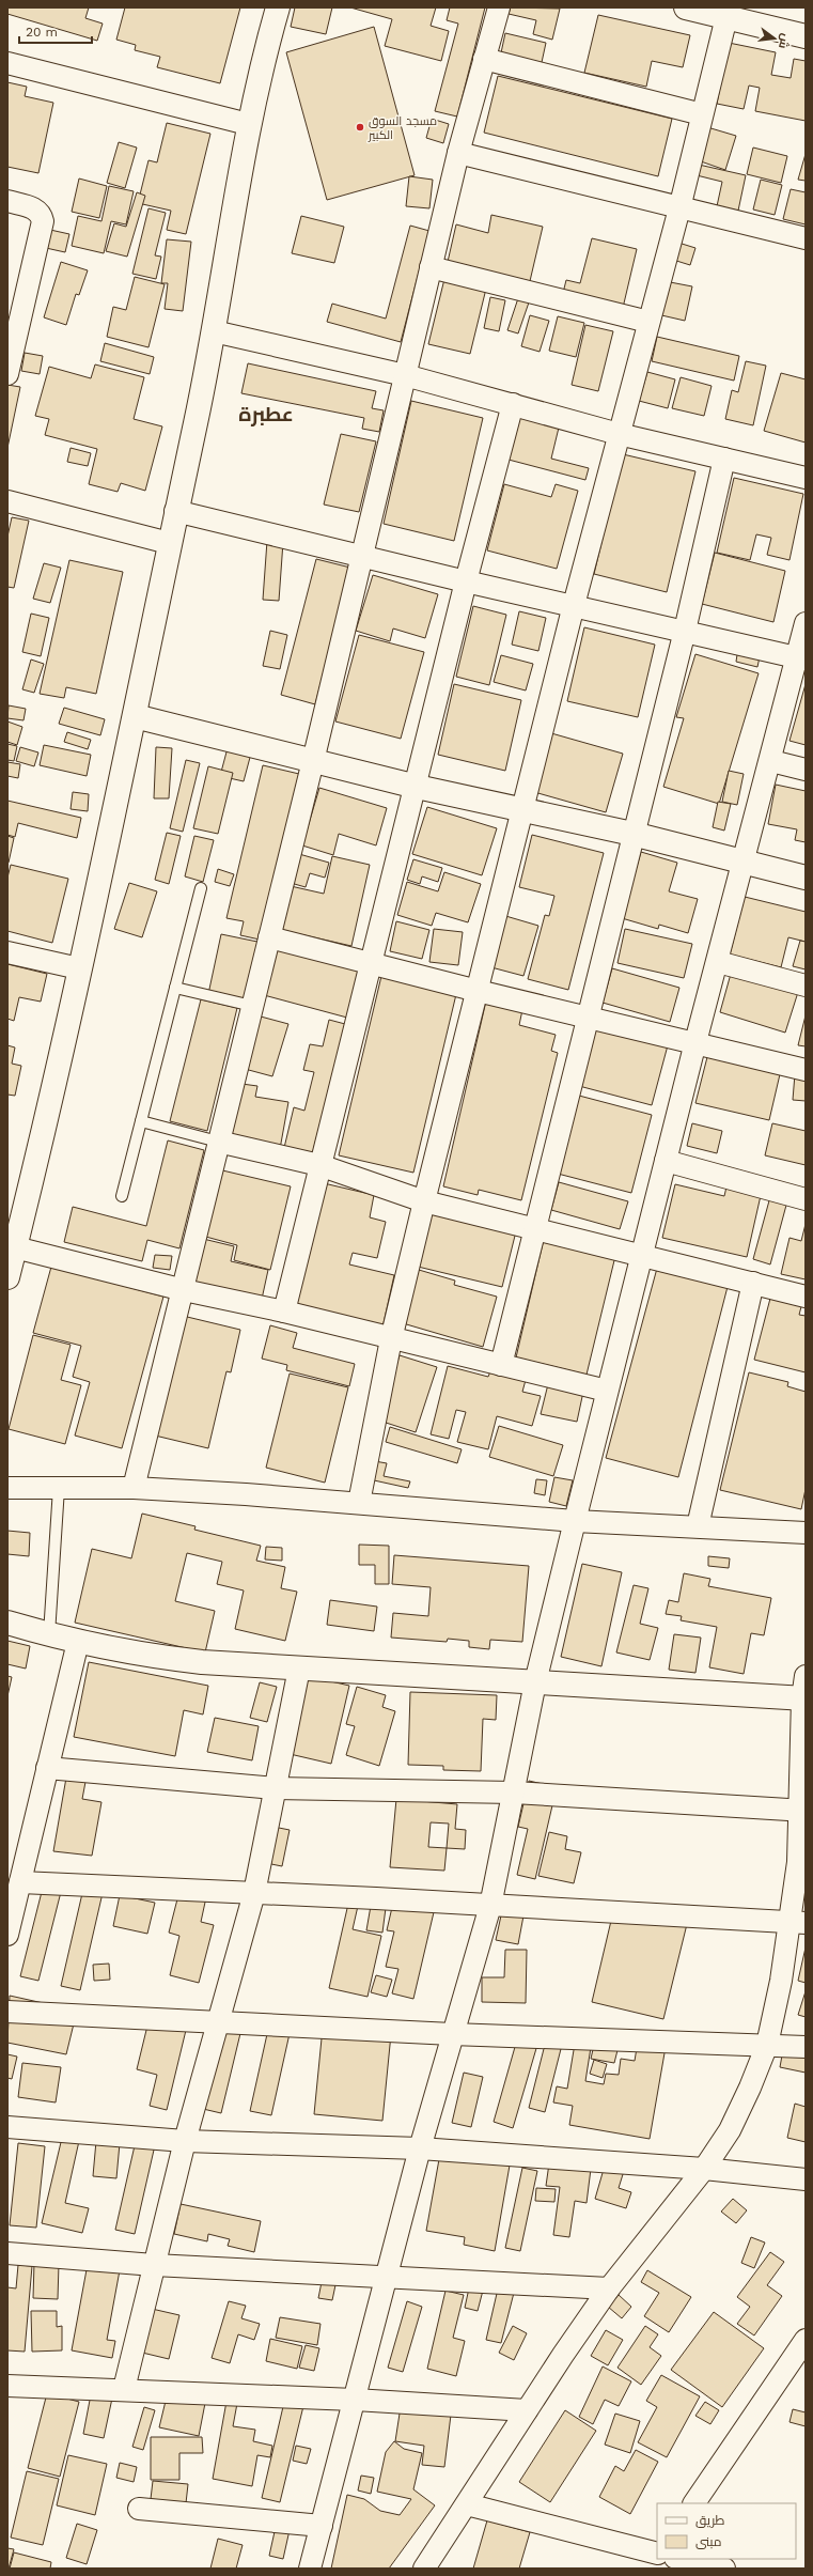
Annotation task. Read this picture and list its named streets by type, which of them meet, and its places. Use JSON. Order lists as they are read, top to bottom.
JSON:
{
  "districts": ["عطبرة"],
  "places": ["مسجد السوق الكبير"],
  "legend": ["طريق", "مبنى"],
  "scale_bar": "20 m",
  "north": "right"
}
